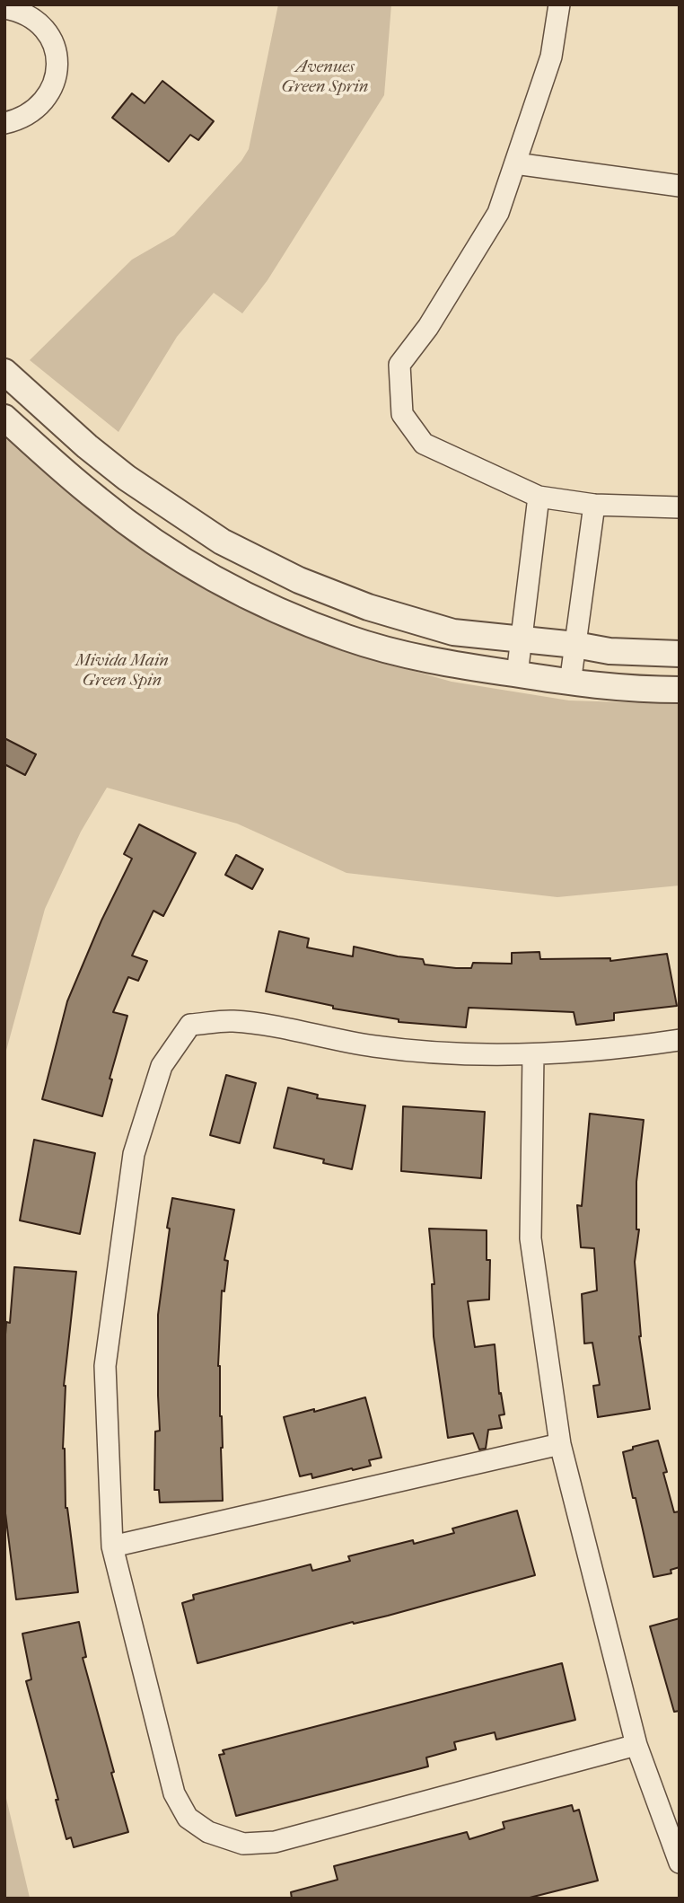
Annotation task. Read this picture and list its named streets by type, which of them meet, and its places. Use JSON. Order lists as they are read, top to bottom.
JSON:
{
  "parks": ["Avenues Green Sprin", "Mivida Main Green Spin"]
}
